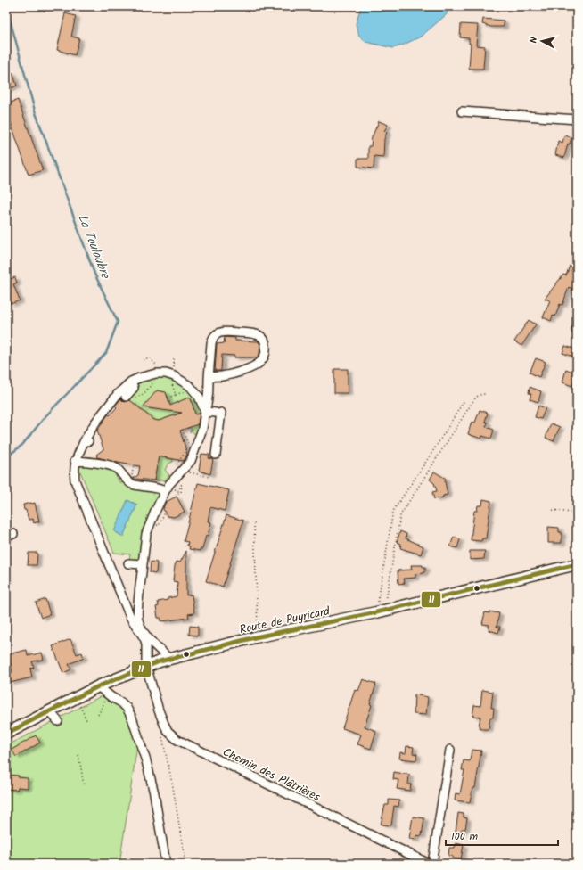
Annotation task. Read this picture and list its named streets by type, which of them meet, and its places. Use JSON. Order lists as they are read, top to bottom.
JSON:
{
  "streets": {
    "main road": ["Route de Puyricard"],
    "street": ["Chemin des Plâtrières"]
  },
  "crossings": [
    ["Route de Puyricard", "Chemin des Plâtrières"]
  ],
  "water": ["La Touloubre"],
  "lines": ["transit line 11"],
  "scale_bar": "100 m",
  "north": "left"
}
